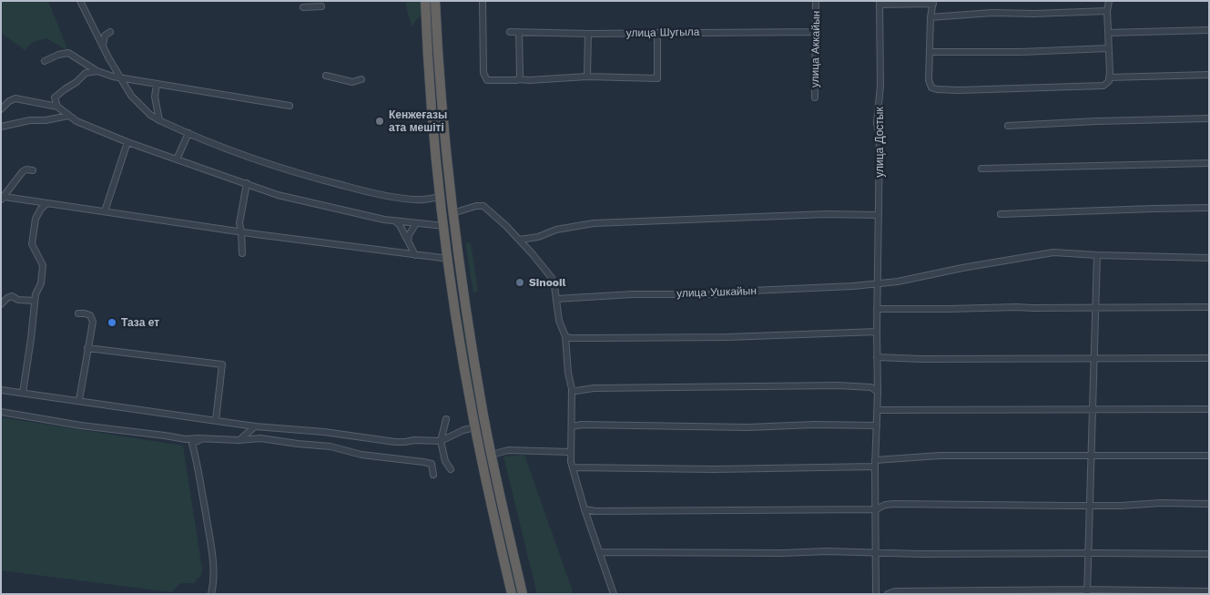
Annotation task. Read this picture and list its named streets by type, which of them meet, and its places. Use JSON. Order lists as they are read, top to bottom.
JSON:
{
  "streets": {
    "street": [
      "улица Шугыла",
      "улица Аккайын",
      "улица Достык",
      "улица Ушкайын"
    ]
  },
  "crossings": [
    ["улица Шугыла", "улица Аккайын"],
    ["улица Достык", "улица Ушкайын"]
  ],
  "places": ["Кенжеғазы ата мешіті", "Sinooil", "Таза ет"]
}
